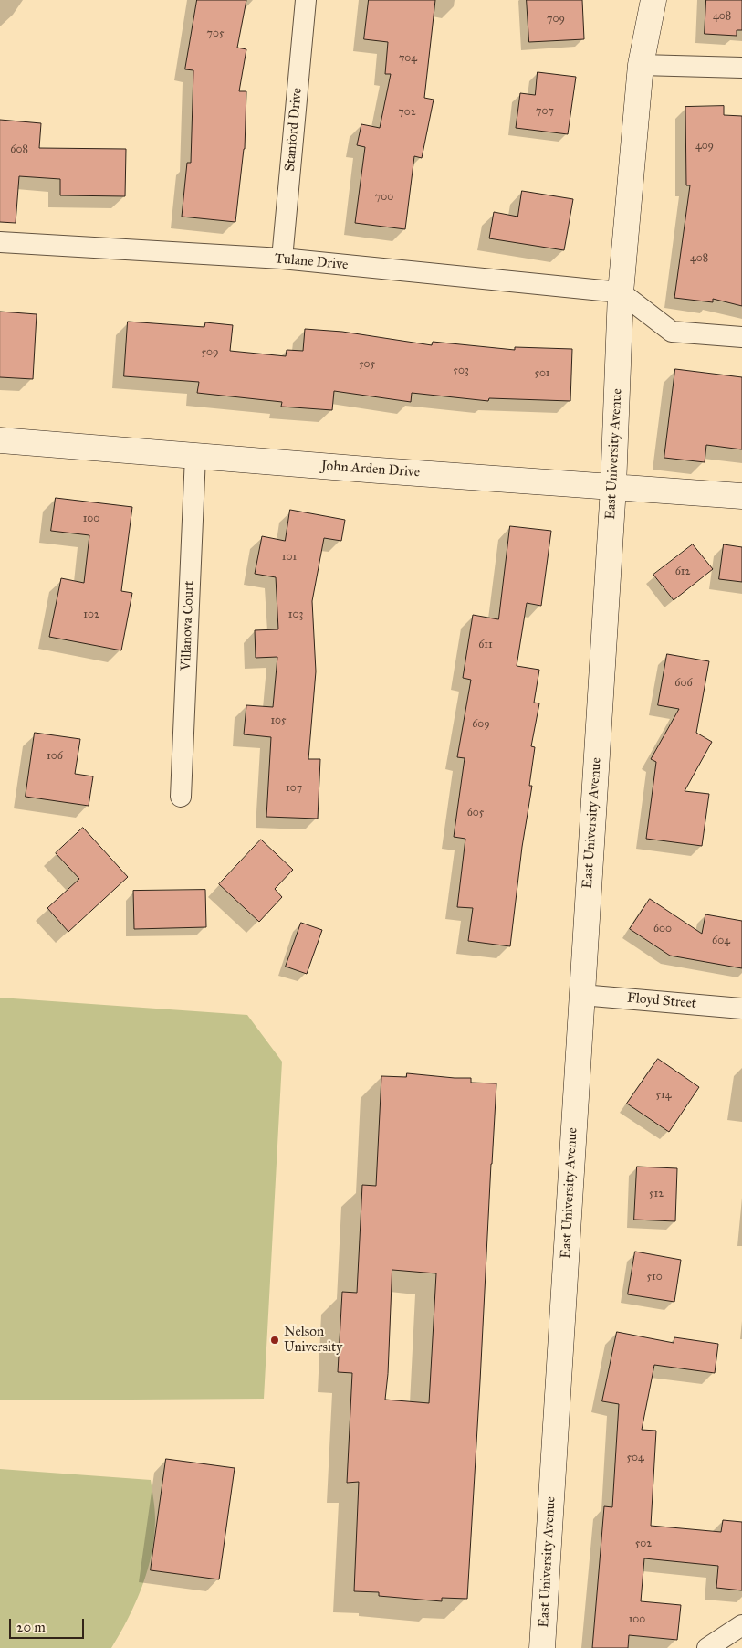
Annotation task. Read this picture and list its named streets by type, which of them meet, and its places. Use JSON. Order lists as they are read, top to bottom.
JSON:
{
  "streets": {
    "street": [
      "Stanford Drive",
      "Tulane Drive",
      "East University Avenue",
      "John Arden Drive",
      "Villanova Court",
      "Floyd Street"
    ]
  },
  "crossings": [
    ["Stanford Drive", "Tulane Drive"],
    ["Tulane Drive", "East University Avenue"],
    ["East University Avenue", "John Arden Drive"],
    ["East University Avenue", "Floyd Street"],
    ["John Arden Drive", "Villanova Court"]
  ],
  "places": ["Nelson University"],
  "house_numbers": [
    "408",
    "709",
    "705",
    "704",
    "707",
    "702",
    "409",
    "608",
    "700",
    "408",
    "509",
    "505",
    "503",
    "501",
    "100",
    "101",
    "612",
    "102",
    "103",
    "611",
    "606",
    "105",
    "609",
    "106",
    "107",
    "605",
    "600",
    "604",
    "514",
    "512",
    "510",
    "504",
    "502",
    "100"
  ],
  "scale_bar": "20 m"
}
